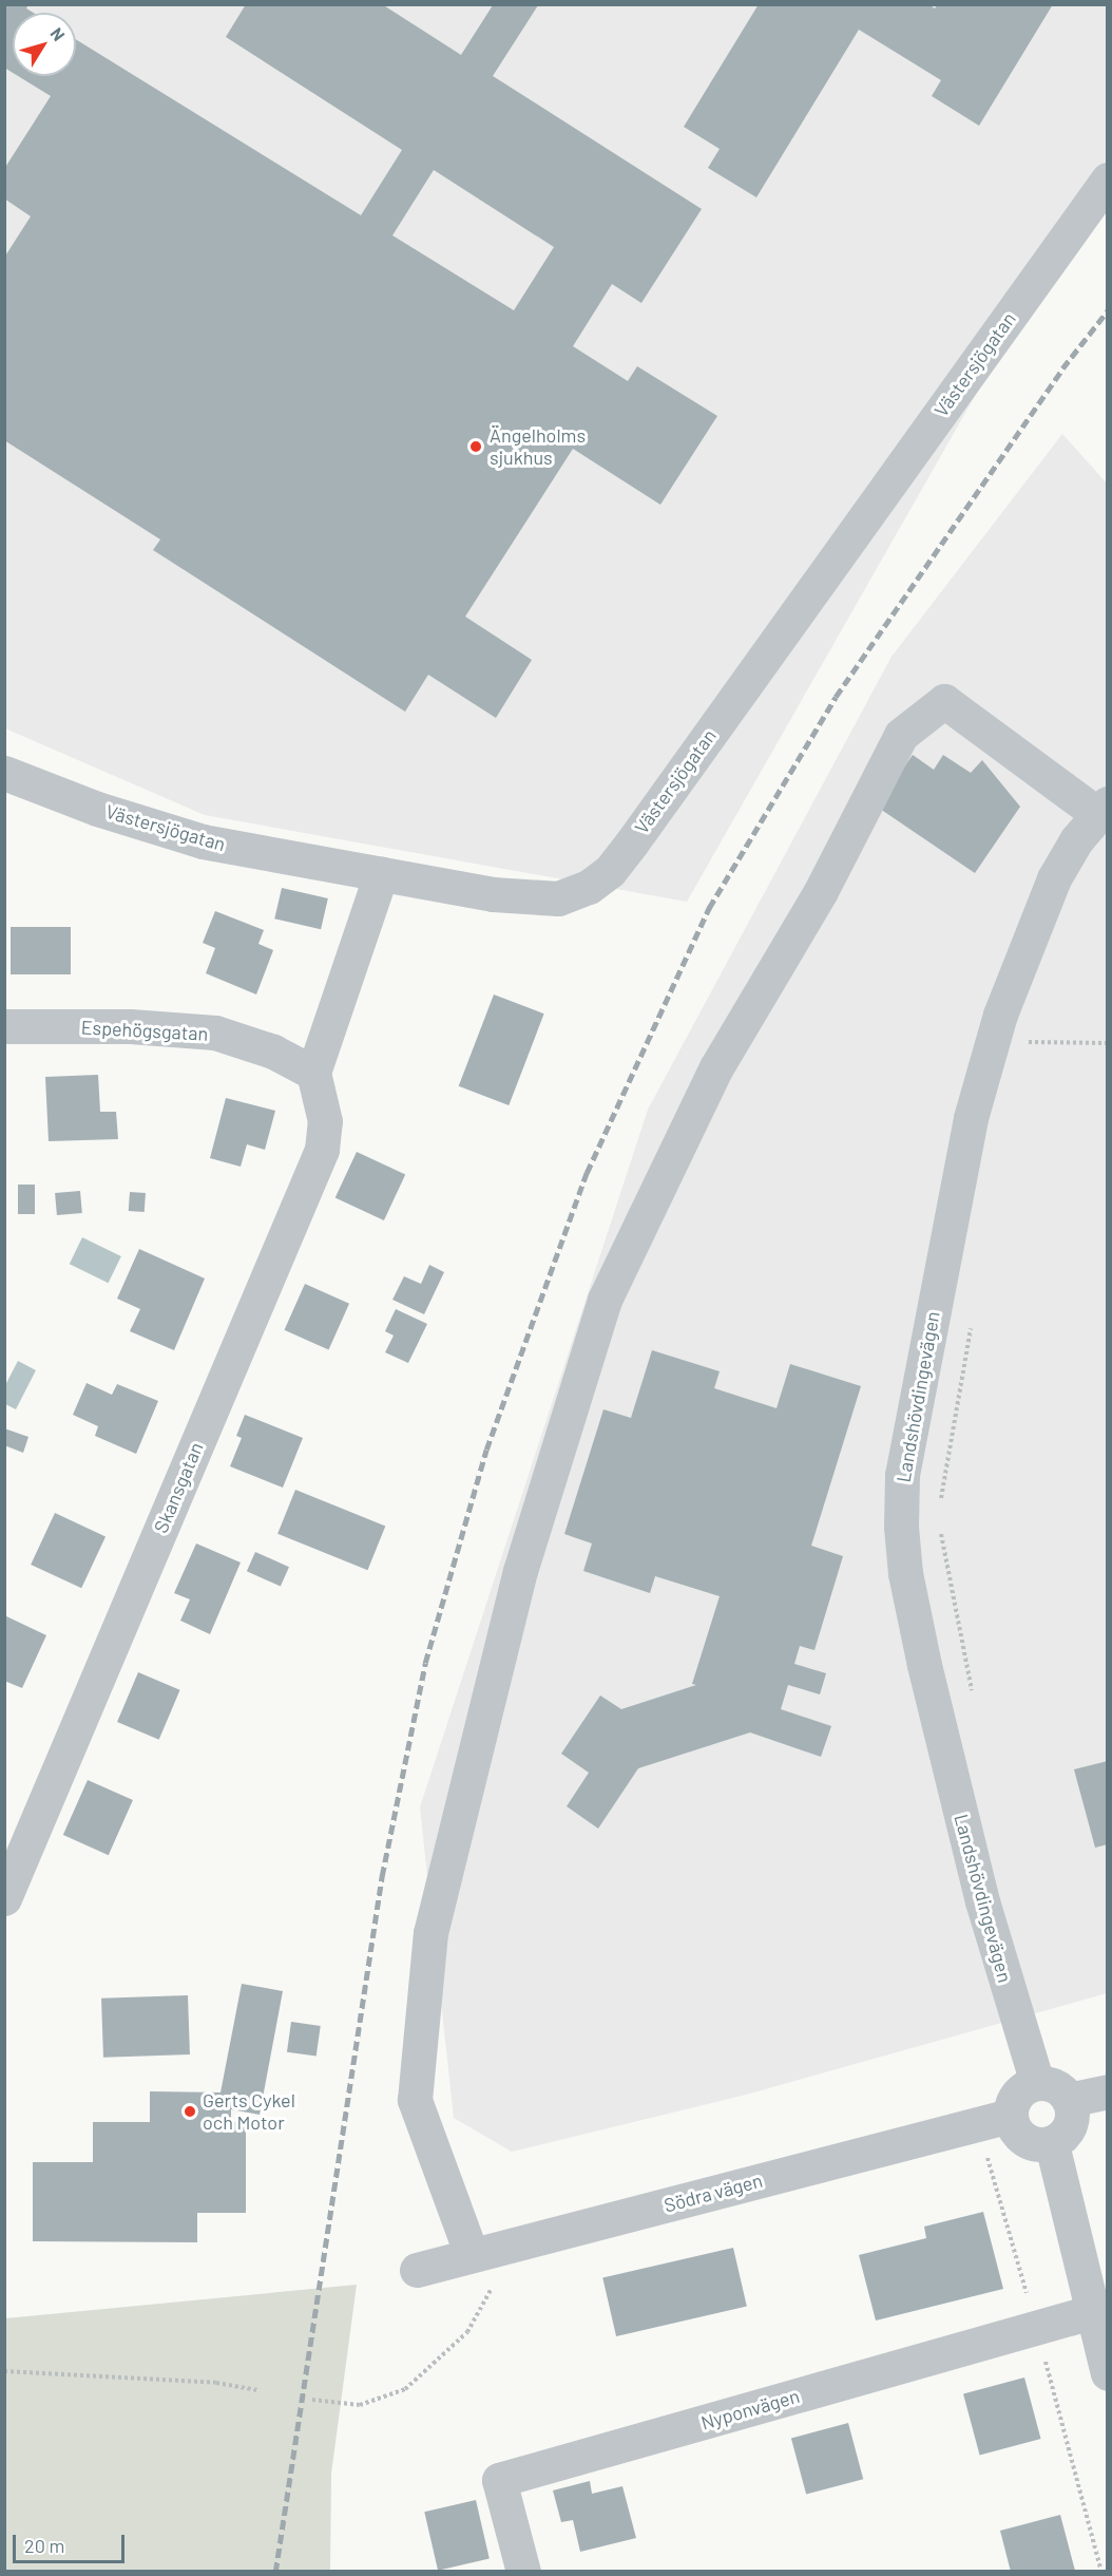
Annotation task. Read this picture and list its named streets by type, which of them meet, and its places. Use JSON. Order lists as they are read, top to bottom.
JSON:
{
  "streets": {
    "street": [
      "Västersjögatan",
      "Espehögsgatan",
      "Landshövdingevägen",
      "Skansgatan",
      "Södra vägen",
      "Nyponvägen"
    ]
  },
  "crossings": [
    ["Espehögsgatan", "Skansgatan"],
    ["Landshövdingevägen", "Södra vägen"]
  ],
  "places": ["Ängelholms sjukhus", "Gerts Cykel och Motor"],
  "scale_bar": "20 m",
  "north": "top right"
}
